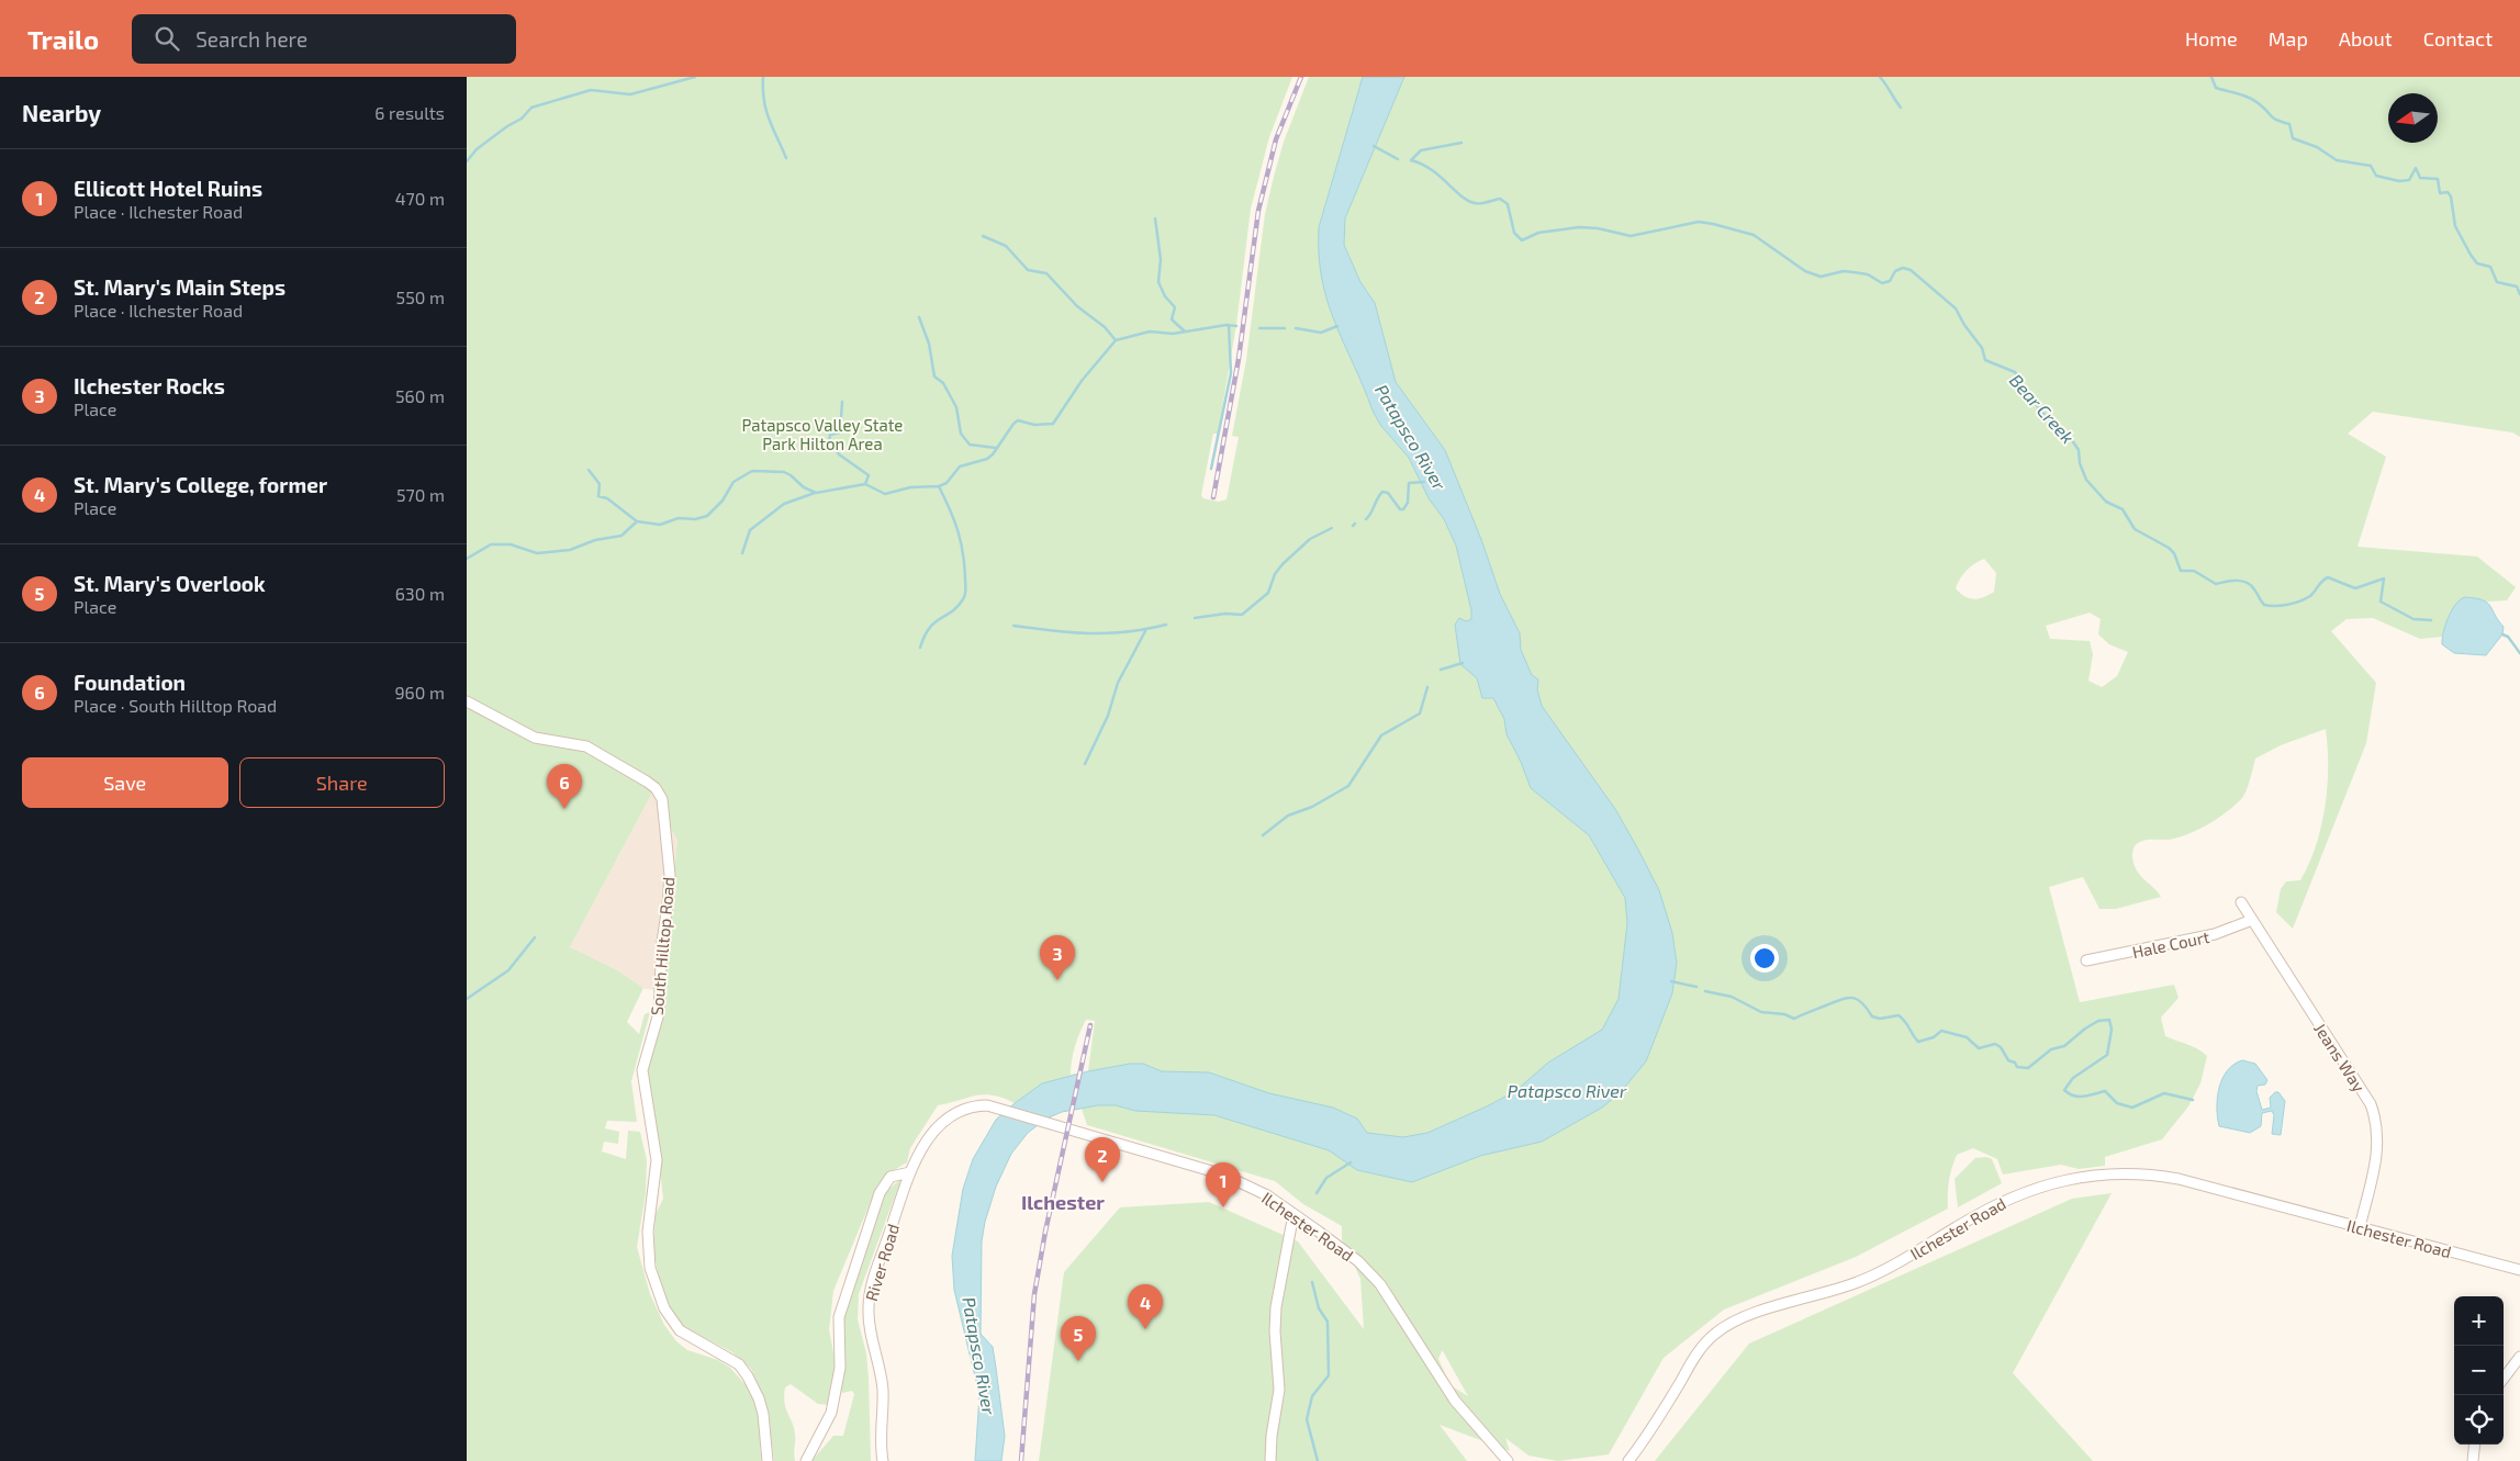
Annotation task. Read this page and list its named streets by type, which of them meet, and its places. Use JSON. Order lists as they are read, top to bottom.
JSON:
{
  "streets": {
    "street": [
      "Hale Court",
      "South Hilltop Road",
      "Jeans Way",
      "Ilchester Road",
      "River Road"
    ]
  },
  "crossings": [
    ["Hale Court", "Jeans Way"],
    ["Jeans Way", "Ilchester Road"],
    ["Ilchester Road", "River Road"]
  ],
  "districts": ["Ilchester"],
  "water": ["Bear Creek", "Patapsco River"],
  "parks": ["Patapsco Valley State Park Hilton Area"],
  "north": "left",
  "page": {
    "header": "Trailo",
    "search": "Search here",
    "nav": [
      "Home",
      "Map",
      "About",
      "Contact"
    ],
    "heading": ["Nearby", "6 results"],
    "list": [
      {
        "mark": "1",
        "name": "Ellicott Hotel Ruins",
        "note": "Place · Ilchester Road",
        "value": "470 m"
      },
      {
        "mark": "2",
        "name": "St. Mary's Main Steps",
        "note": "Place · Ilchester Road",
        "value": "550 m"
      },
      {
        "mark": "3",
        "name": "Ilchester Rocks",
        "note": "Place",
        "value": "560 m"
      },
      {
        "mark": "4",
        "name": "St. Mary's College, former",
        "note": "Place",
        "value": "570 m"
      },
      {
        "mark": "5",
        "name": "St. Mary's Overlook",
        "note": "Place",
        "value": "630 m"
      },
      {
        "mark": "6",
        "name": "Foundation",
        "note": "Place · South Hilltop Road",
        "value": "960 m"
      }
    ],
    "buttons": ["Save", "Share"],
    "pins": [
      "6",
      "3",
      "2",
      "1",
      "4",
      "5"
    ],
    "map_buttons": ["+", "−"]
  }
}
